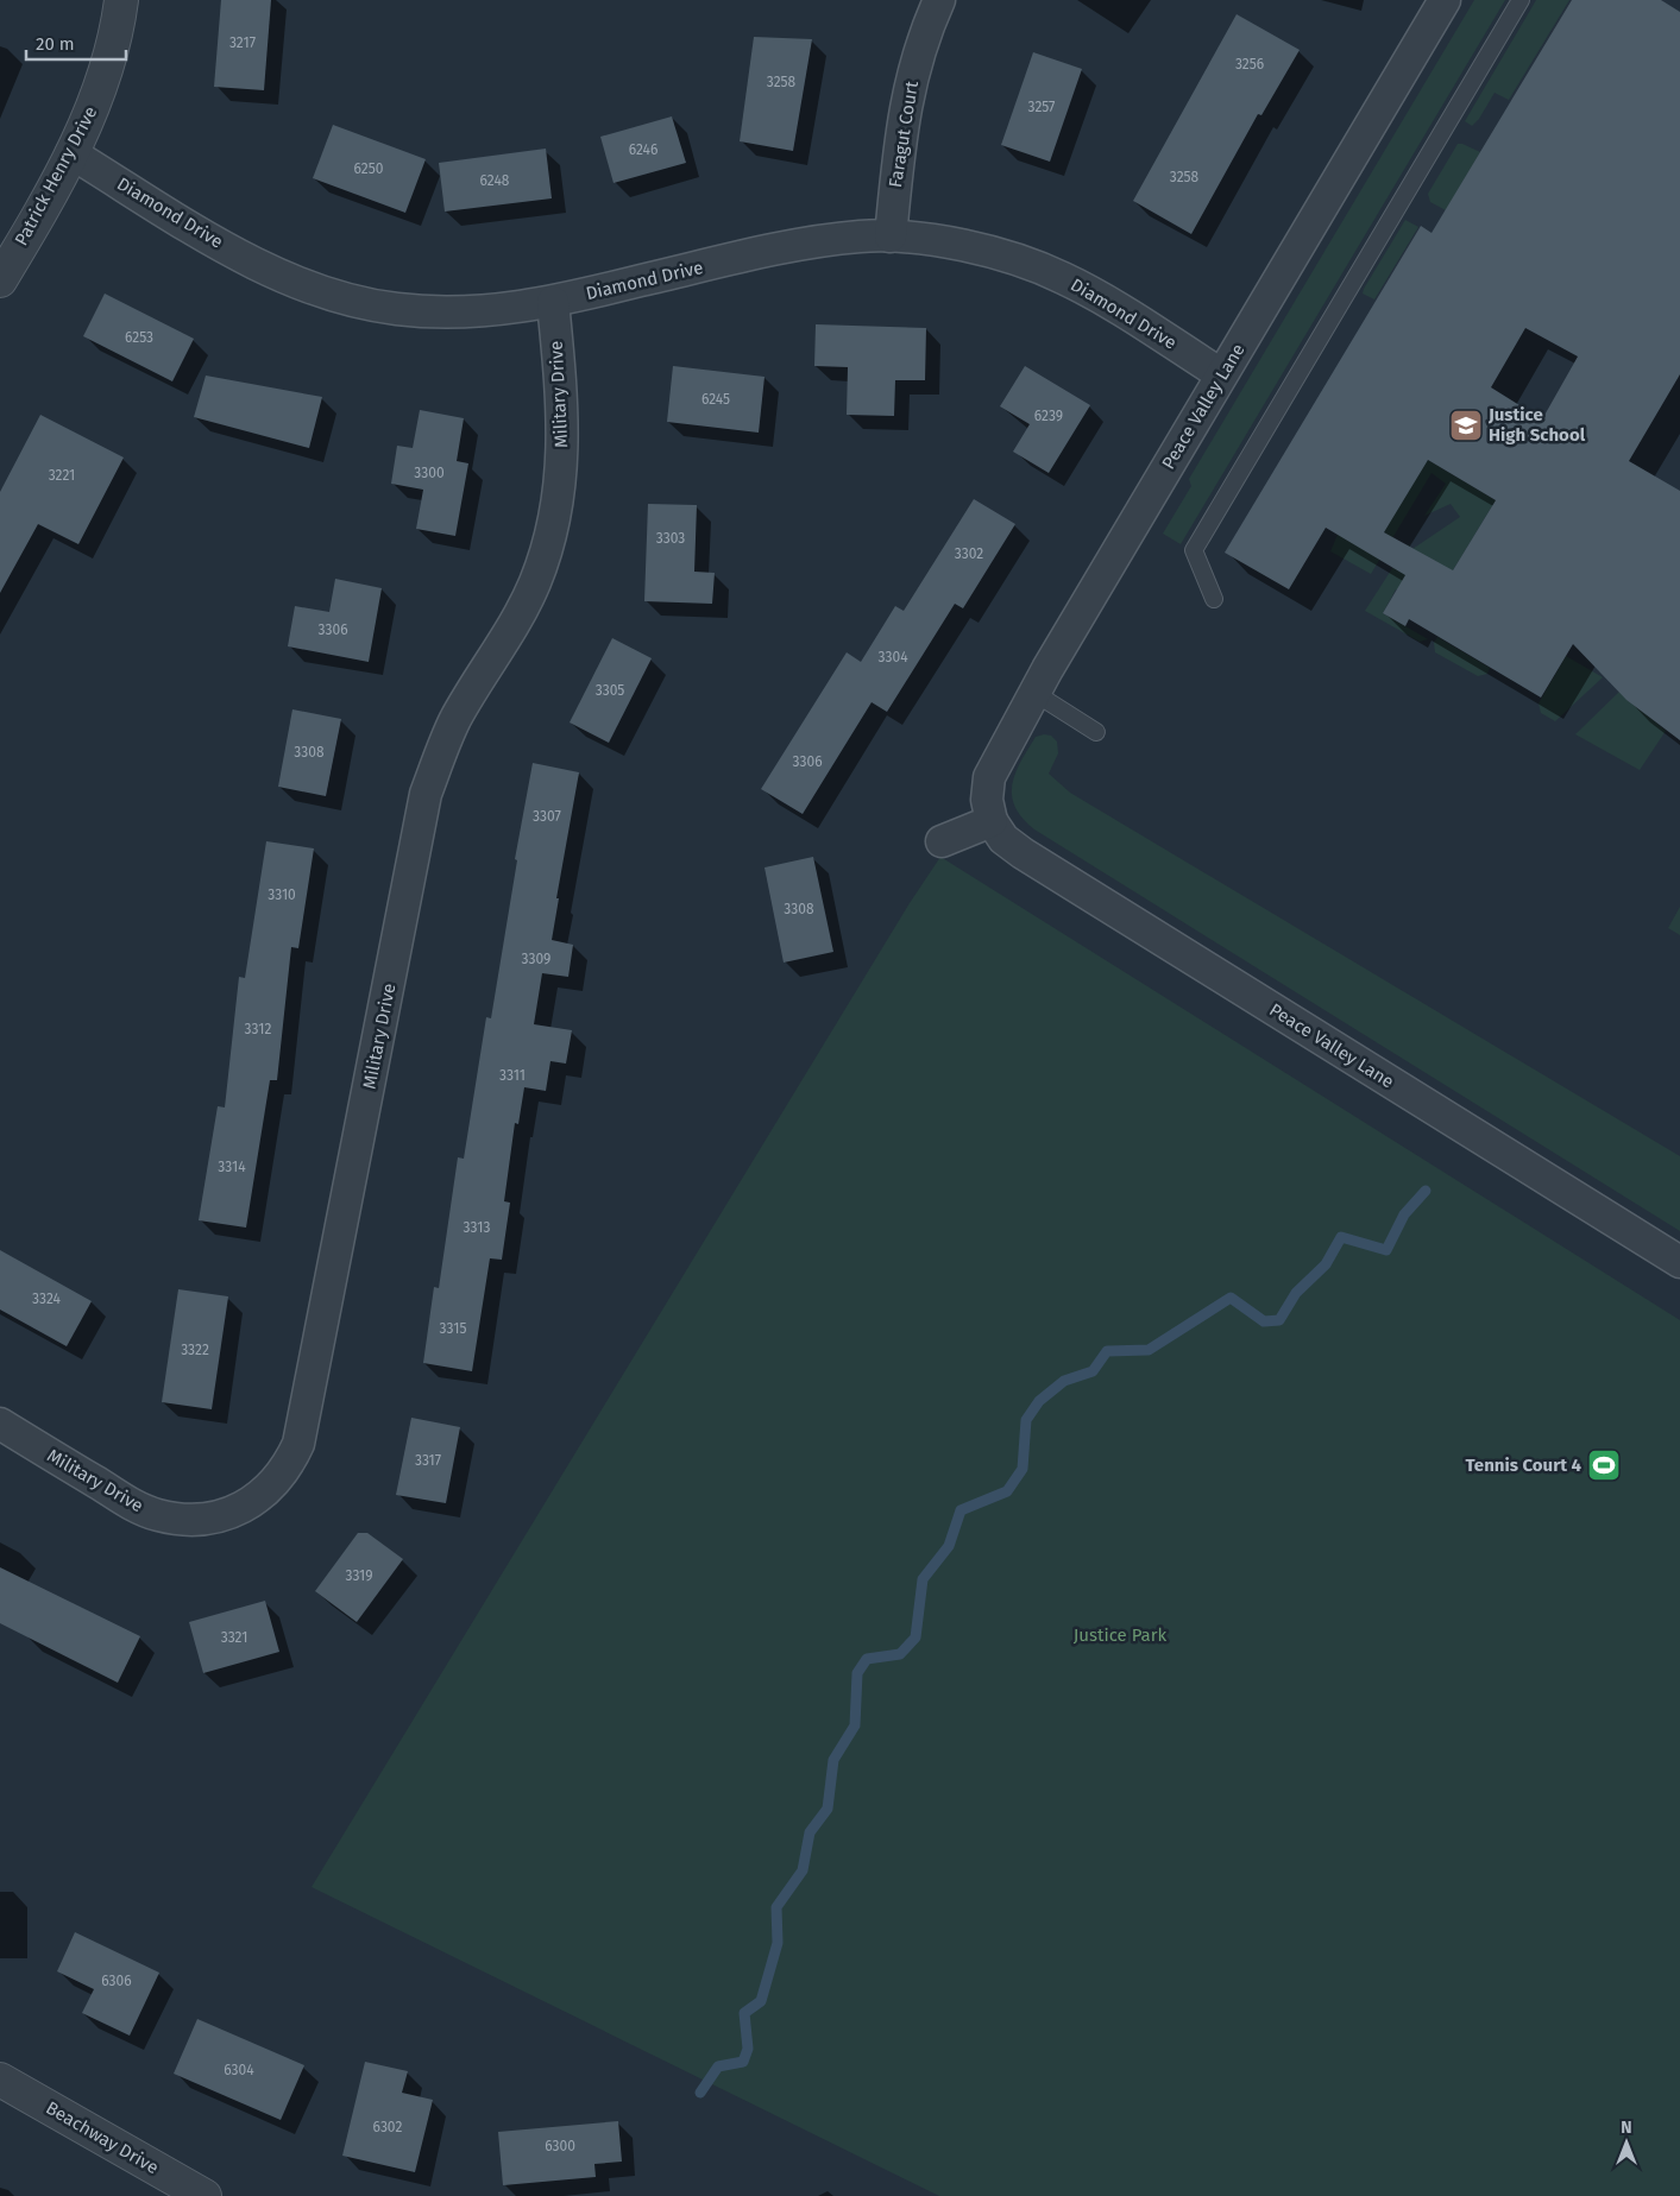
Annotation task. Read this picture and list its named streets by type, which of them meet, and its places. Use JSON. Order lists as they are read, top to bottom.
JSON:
{
  "streets": {
    "street": [
      "Faragut Court",
      "Patrick Henry Drive",
      "Diamond Drive",
      "Military Drive",
      "Peace Valley Lane",
      "Beachway Drive"
    ]
  },
  "crossings": [
    ["Faragut Court", "Diamond Drive"],
    ["Patrick Henry Drive", "Diamond Drive"],
    ["Diamond Drive", "Military Drive"],
    ["Diamond Drive", "Peace Valley Lane"]
  ],
  "parks": ["Justice Park"],
  "places": {
    "school or university": ["Justice High School"],
    "sports": ["Tennis Court 4"]
  },
  "house_numbers": [
    "3217",
    "3256",
    "3258",
    "3257",
    "6246",
    "6250",
    "3258",
    "6248",
    "6253",
    "6245",
    "6239",
    "3300",
    "3221",
    "3303",
    "3302",
    "3306",
    "3304",
    "3305",
    "3308",
    "3306",
    "3307",
    "3310",
    "3308",
    "3309",
    "3312",
    "3311",
    "3314",
    "3313",
    "3324",
    "3315",
    "3322",
    "3317",
    "3319",
    "3321",
    "6306",
    "6304",
    "6302",
    "6300"
  ],
  "scale_bar": "20 m",
  "north": "top"
}
